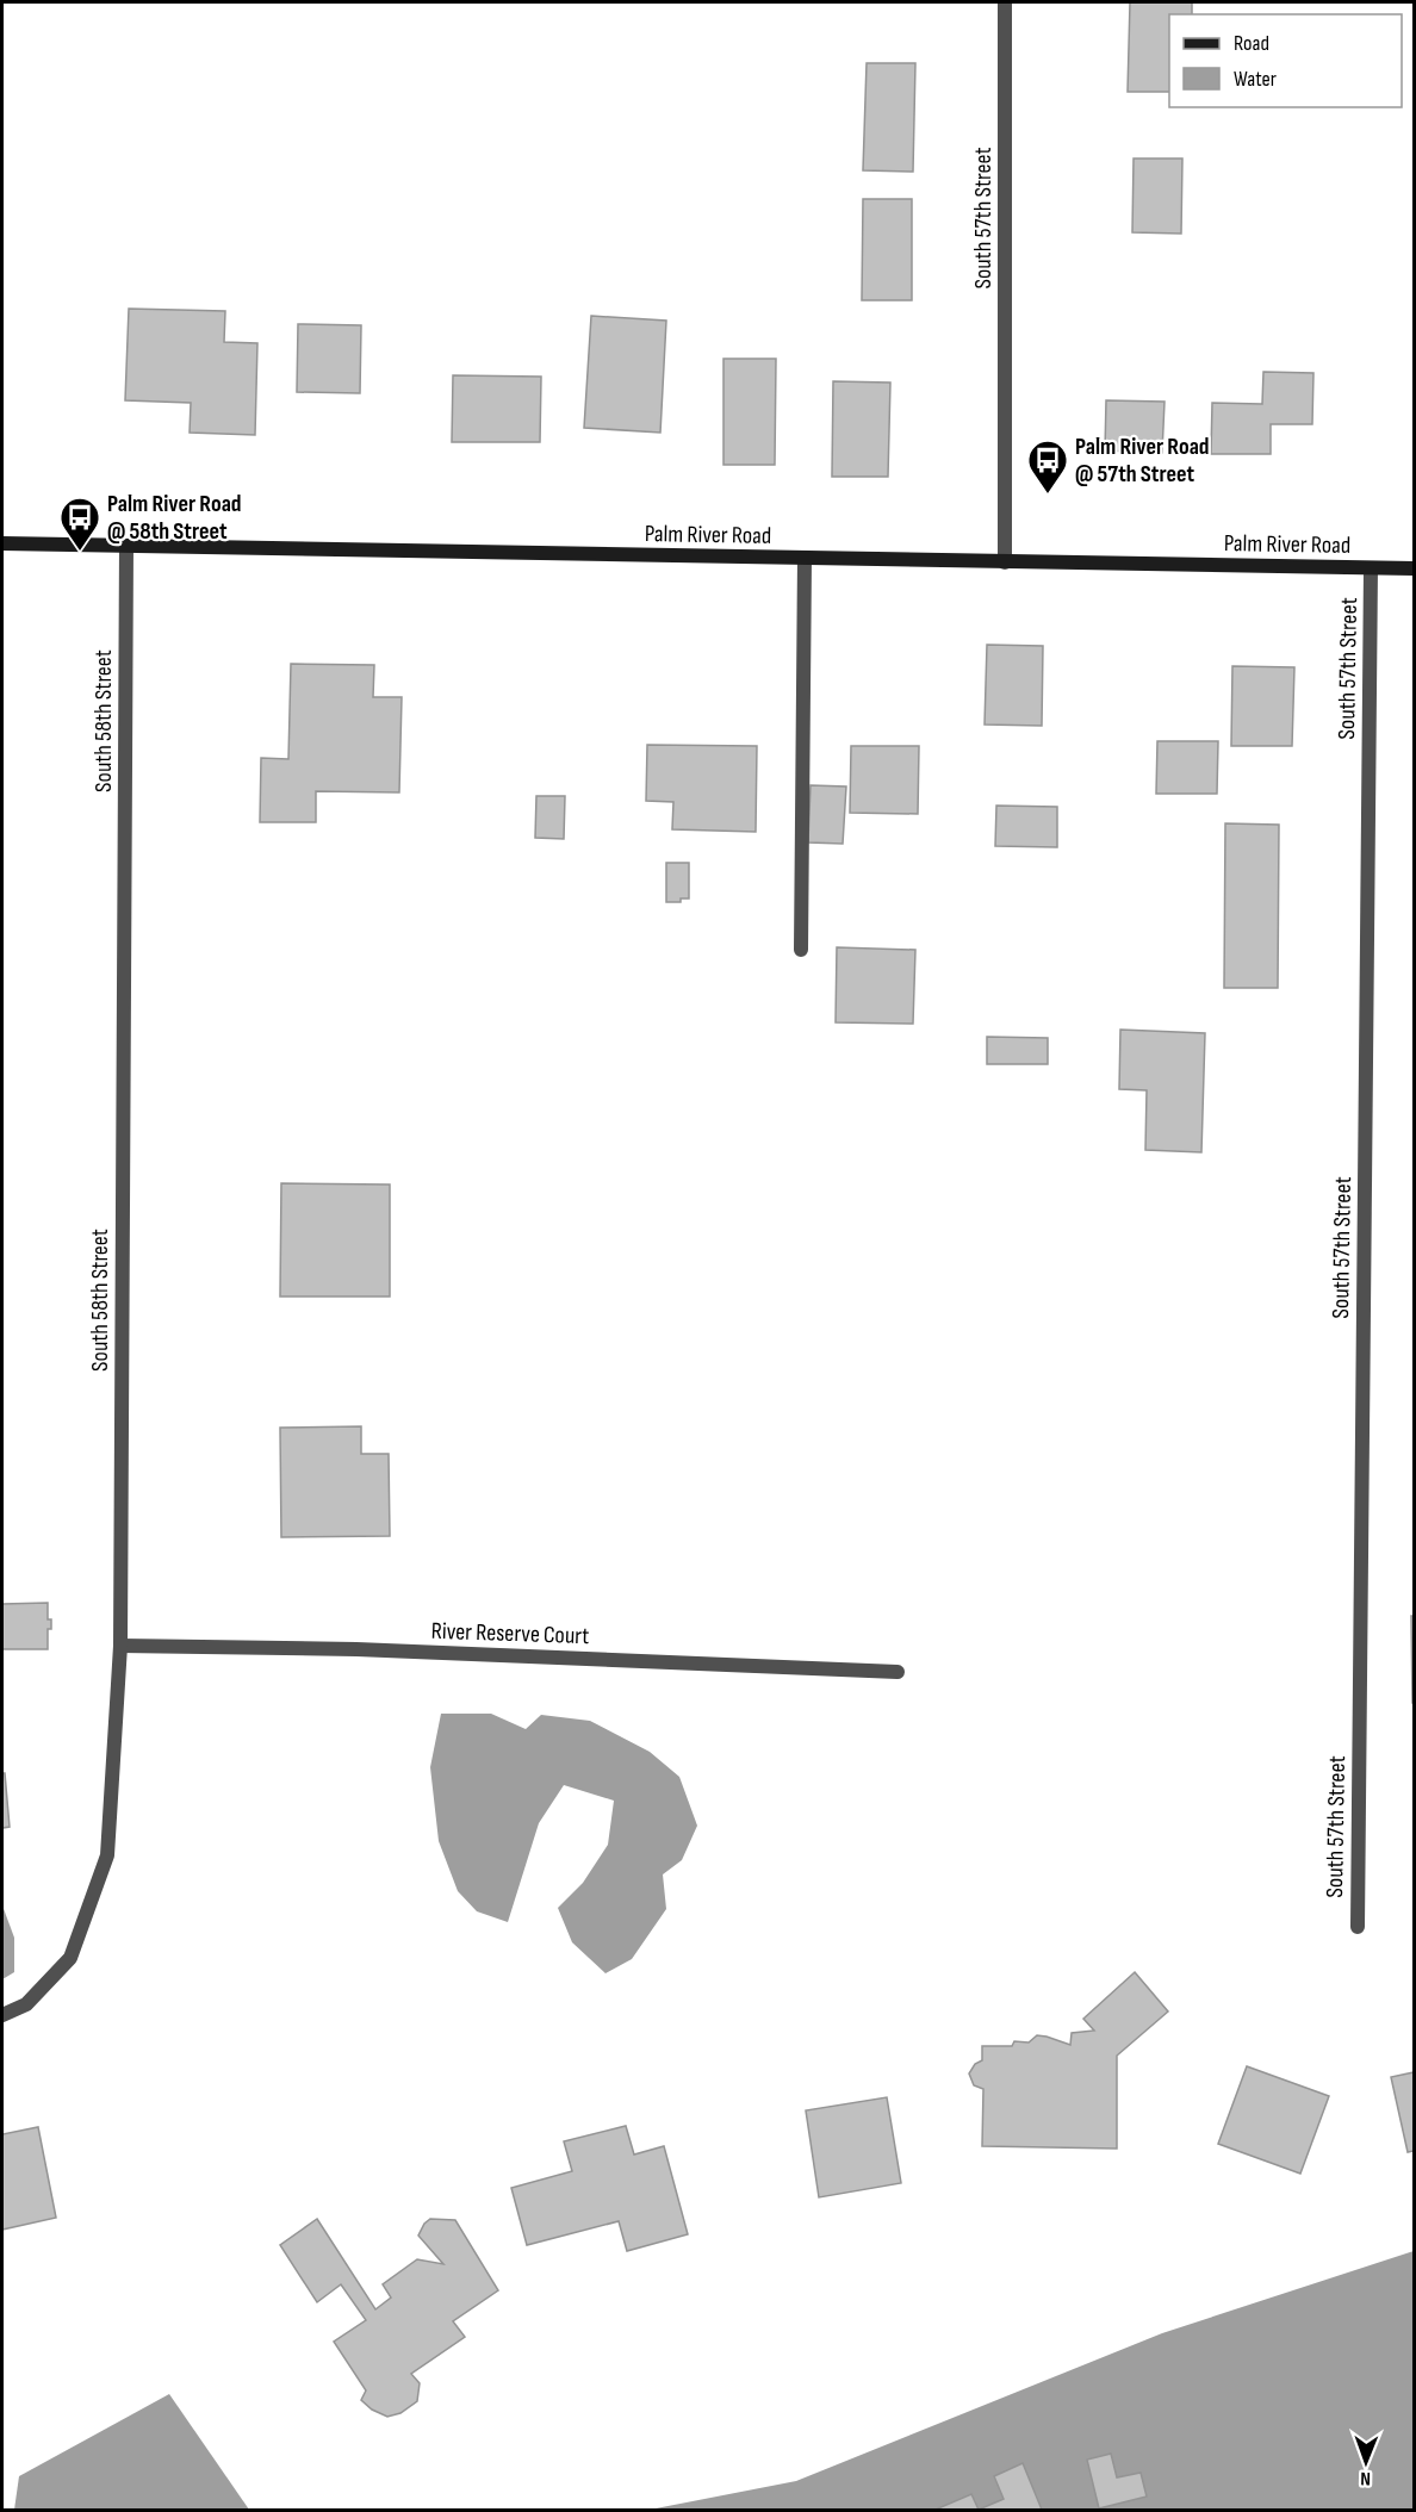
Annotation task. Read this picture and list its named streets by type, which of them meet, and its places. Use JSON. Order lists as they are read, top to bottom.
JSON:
{
  "streets": {
    "street": [
      "South 57th Street",
      "Palm River Road",
      "South 58th Street",
      "River Reserve Court"
    ]
  },
  "crossings": [
    ["South 57th Street", "Palm River Road"],
    ["Palm River Road", "South 58th Street"],
    ["South 58th Street", "River Reserve Court"]
  ],
  "places": {
    "bus stop": ["Palm River Road @ 57th Street", "Palm River Road @ 58th Street"]
  },
  "legend": ["Road", "Water"],
  "north": "bottom"
}
